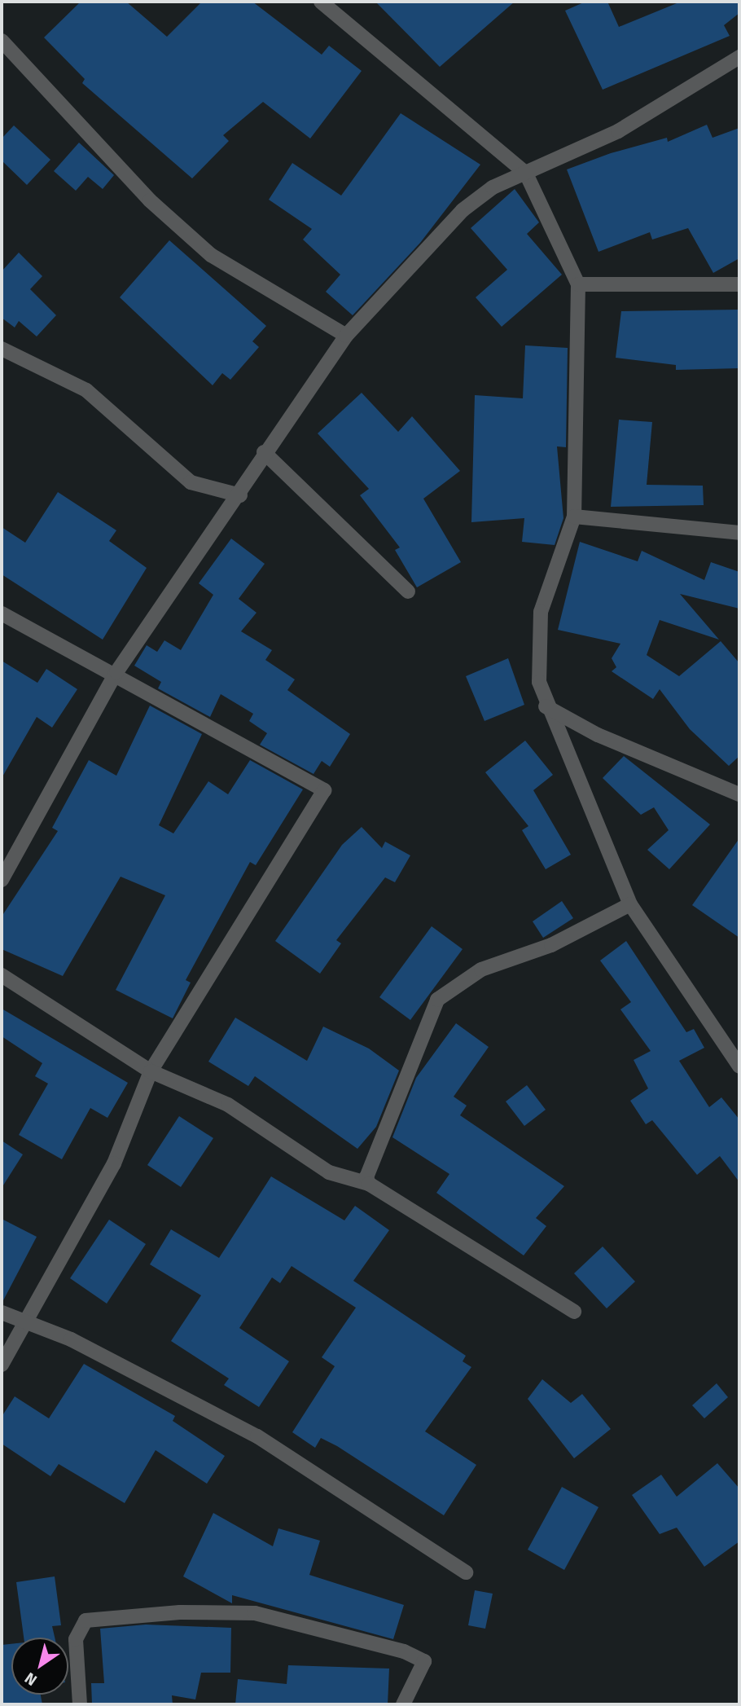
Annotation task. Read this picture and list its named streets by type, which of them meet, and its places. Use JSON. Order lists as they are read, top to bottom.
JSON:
{
  "north": "bottom left"
}
